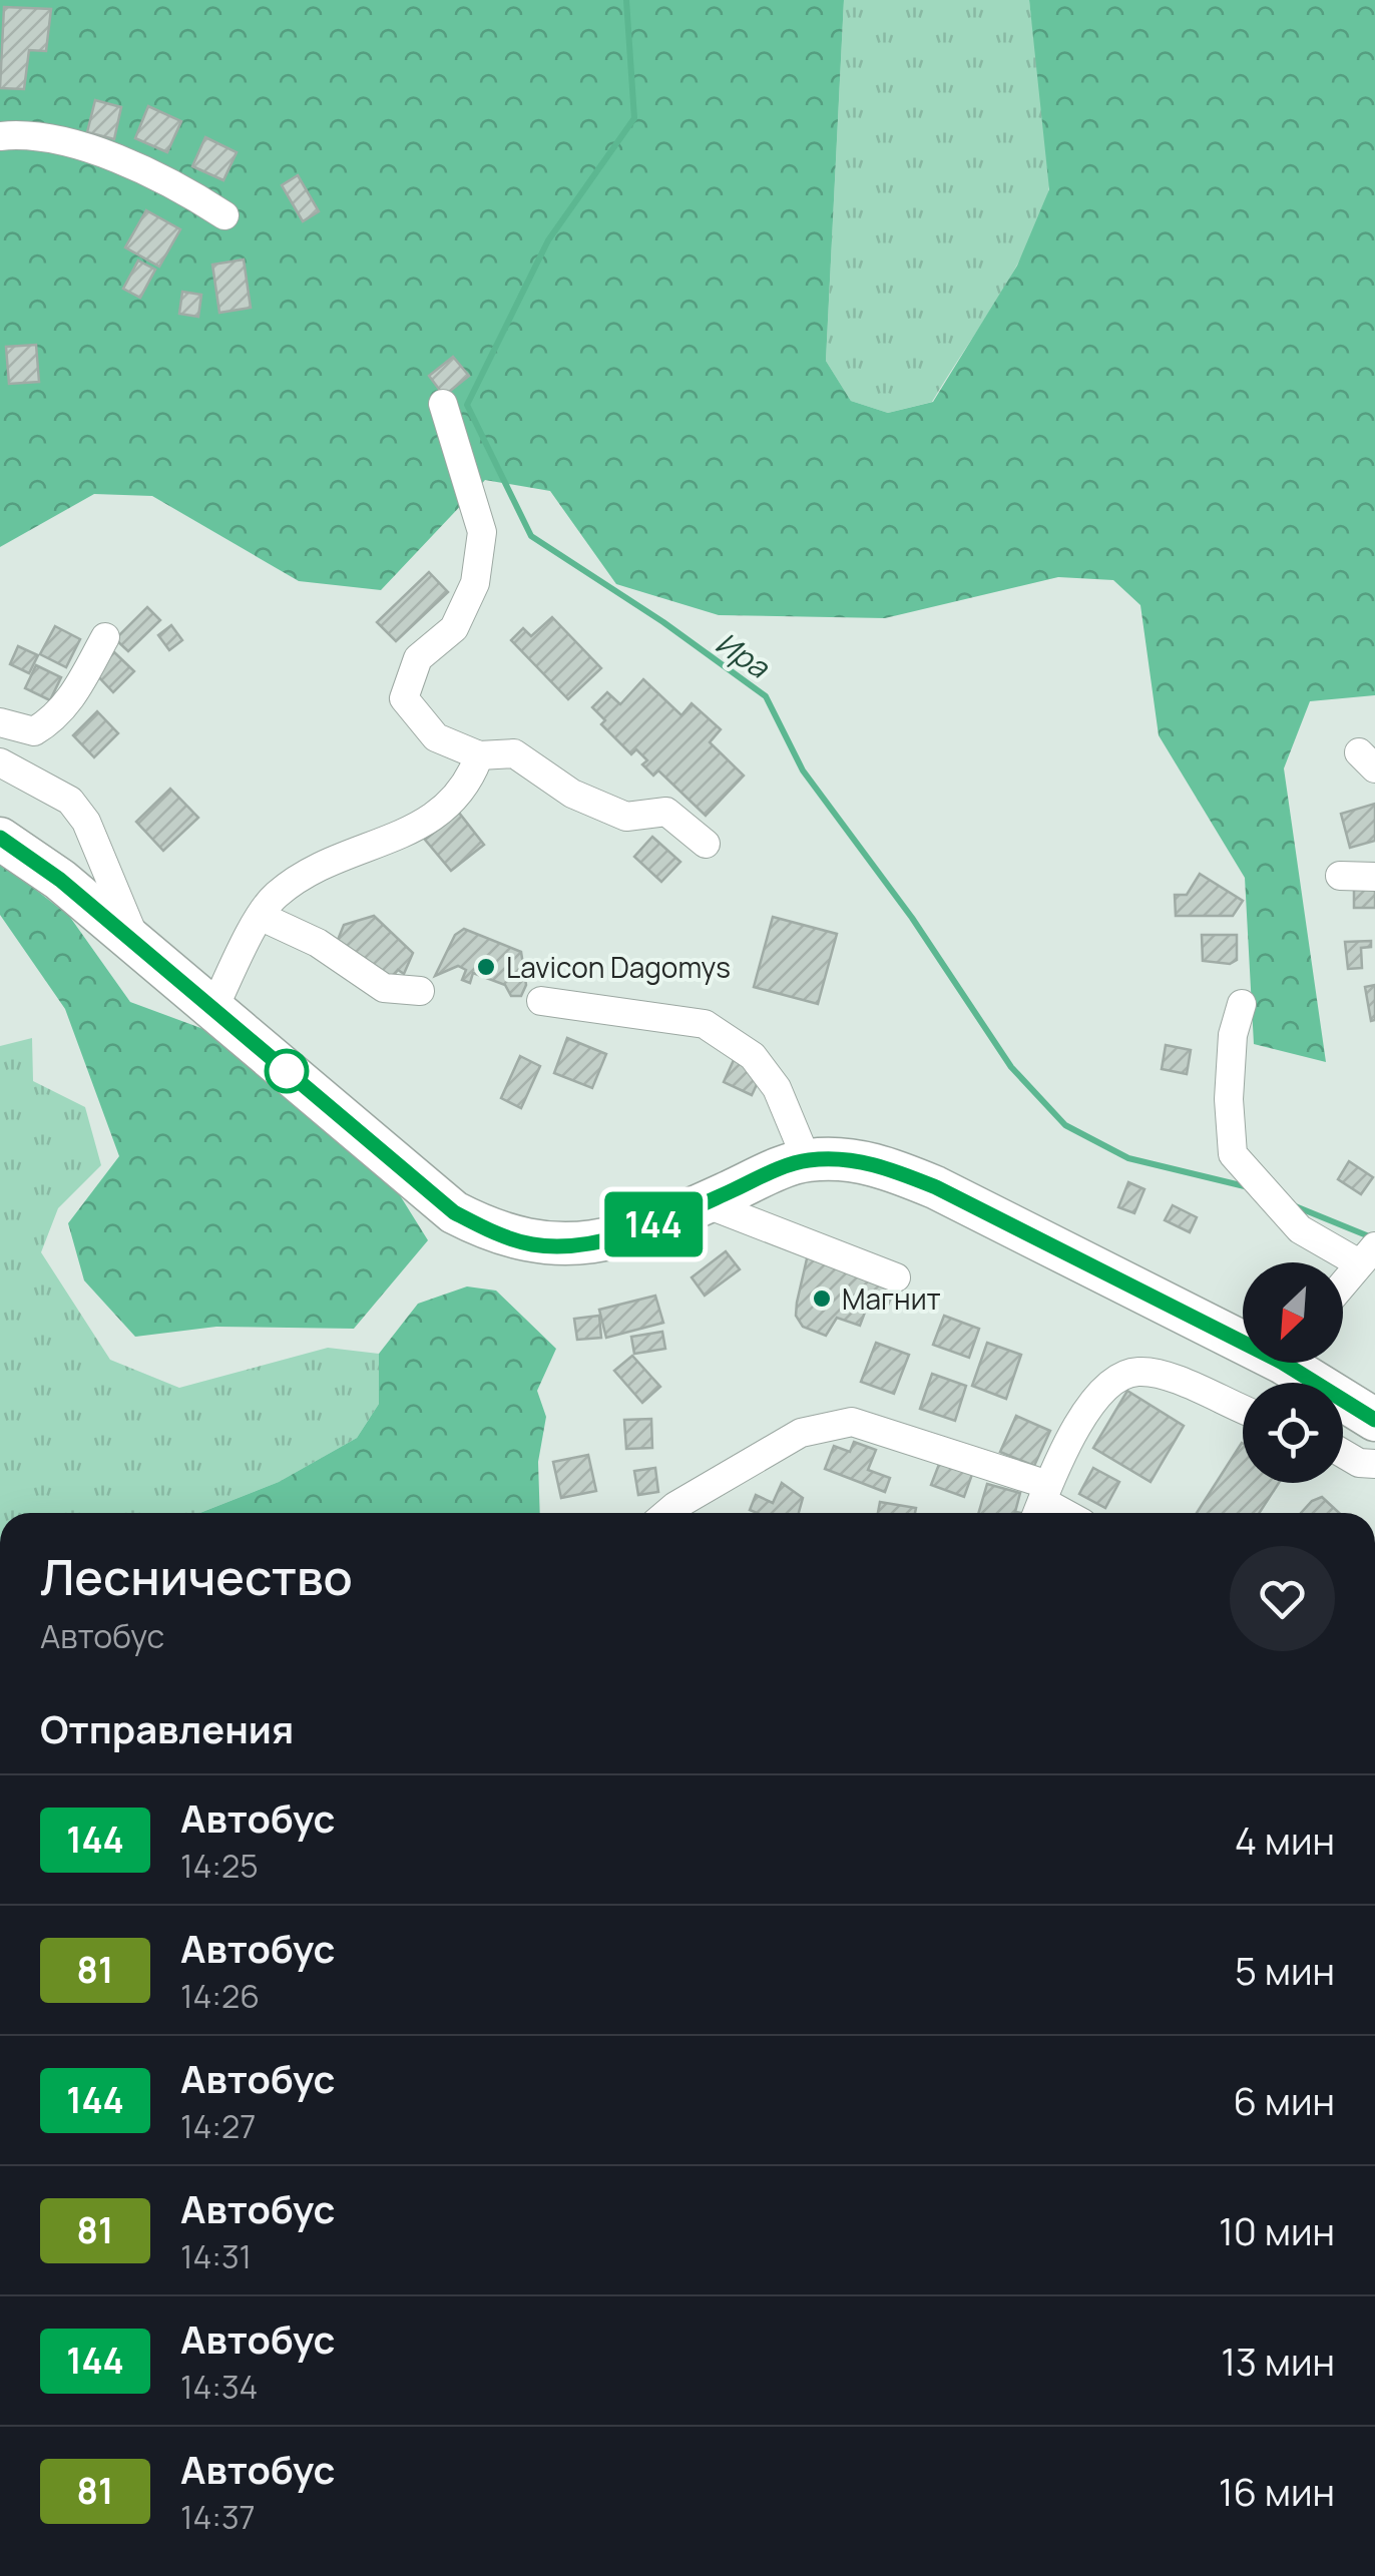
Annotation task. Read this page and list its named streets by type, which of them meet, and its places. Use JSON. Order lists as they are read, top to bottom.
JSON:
{
  "water": ["Ира"],
  "places": ["Lavicon Dagomys", "Магнит"],
  "lines": ["bus line 144"],
  "north": "bottom left",
  "page": {
    "on_map": "144",
    "heading": [
      ["Лесничество", "Автобус"],
      "Отправления"
    ],
    "list": [
      {
        "mark": "144",
        "name": "Автобус",
        "note": "14:25",
        "value": "4 мин"
      },
      {
        "mark": "81",
        "name": "Автобус",
        "note": "14:26",
        "value": "5 мин"
      },
      {
        "mark": "144",
        "name": "Автобус",
        "note": "14:27",
        "value": "6 мин"
      },
      {
        "mark": "81",
        "name": "Автобус",
        "note": "14:31",
        "value": "10 мин"
      },
      {
        "mark": "144",
        "name": "Автобус",
        "note": "14:34",
        "value": "13 мин"
      },
      {
        "mark": "81",
        "name": "Автобус",
        "note": "14:37",
        "value": "16 мин"
      }
    ]
  }
}
